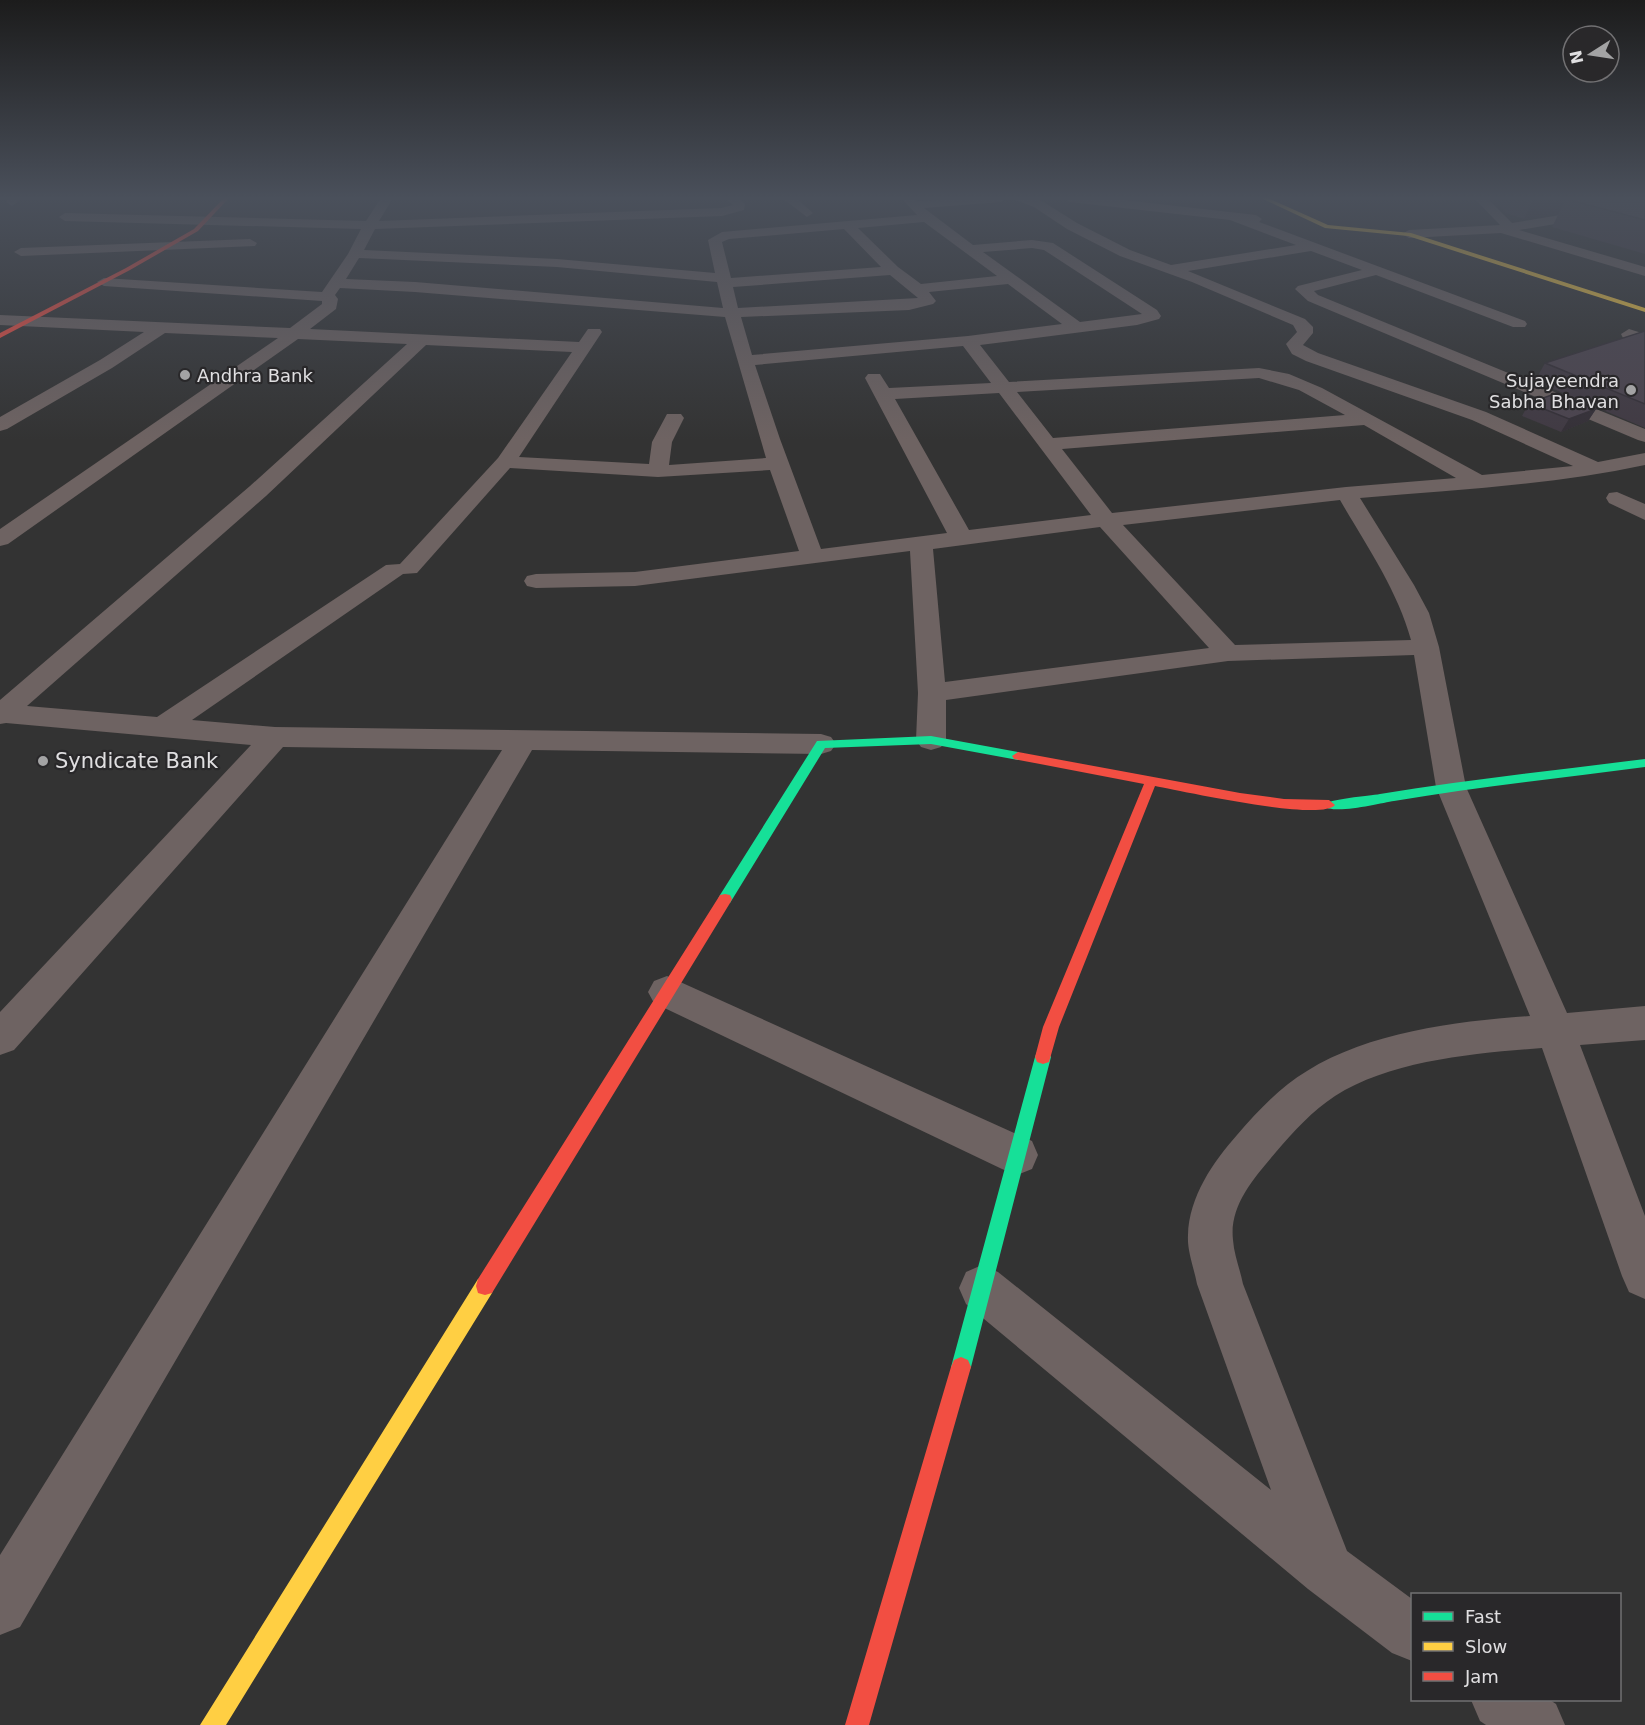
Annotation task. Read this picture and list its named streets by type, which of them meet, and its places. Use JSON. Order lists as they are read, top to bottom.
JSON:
{
  "places": ["Andhra Bank", "Sujayeendra Sabha Bhavan", "Syndicate Bank"],
  "legend": ["Fast", "Slow", "Jam"],
  "north": "left"
}
